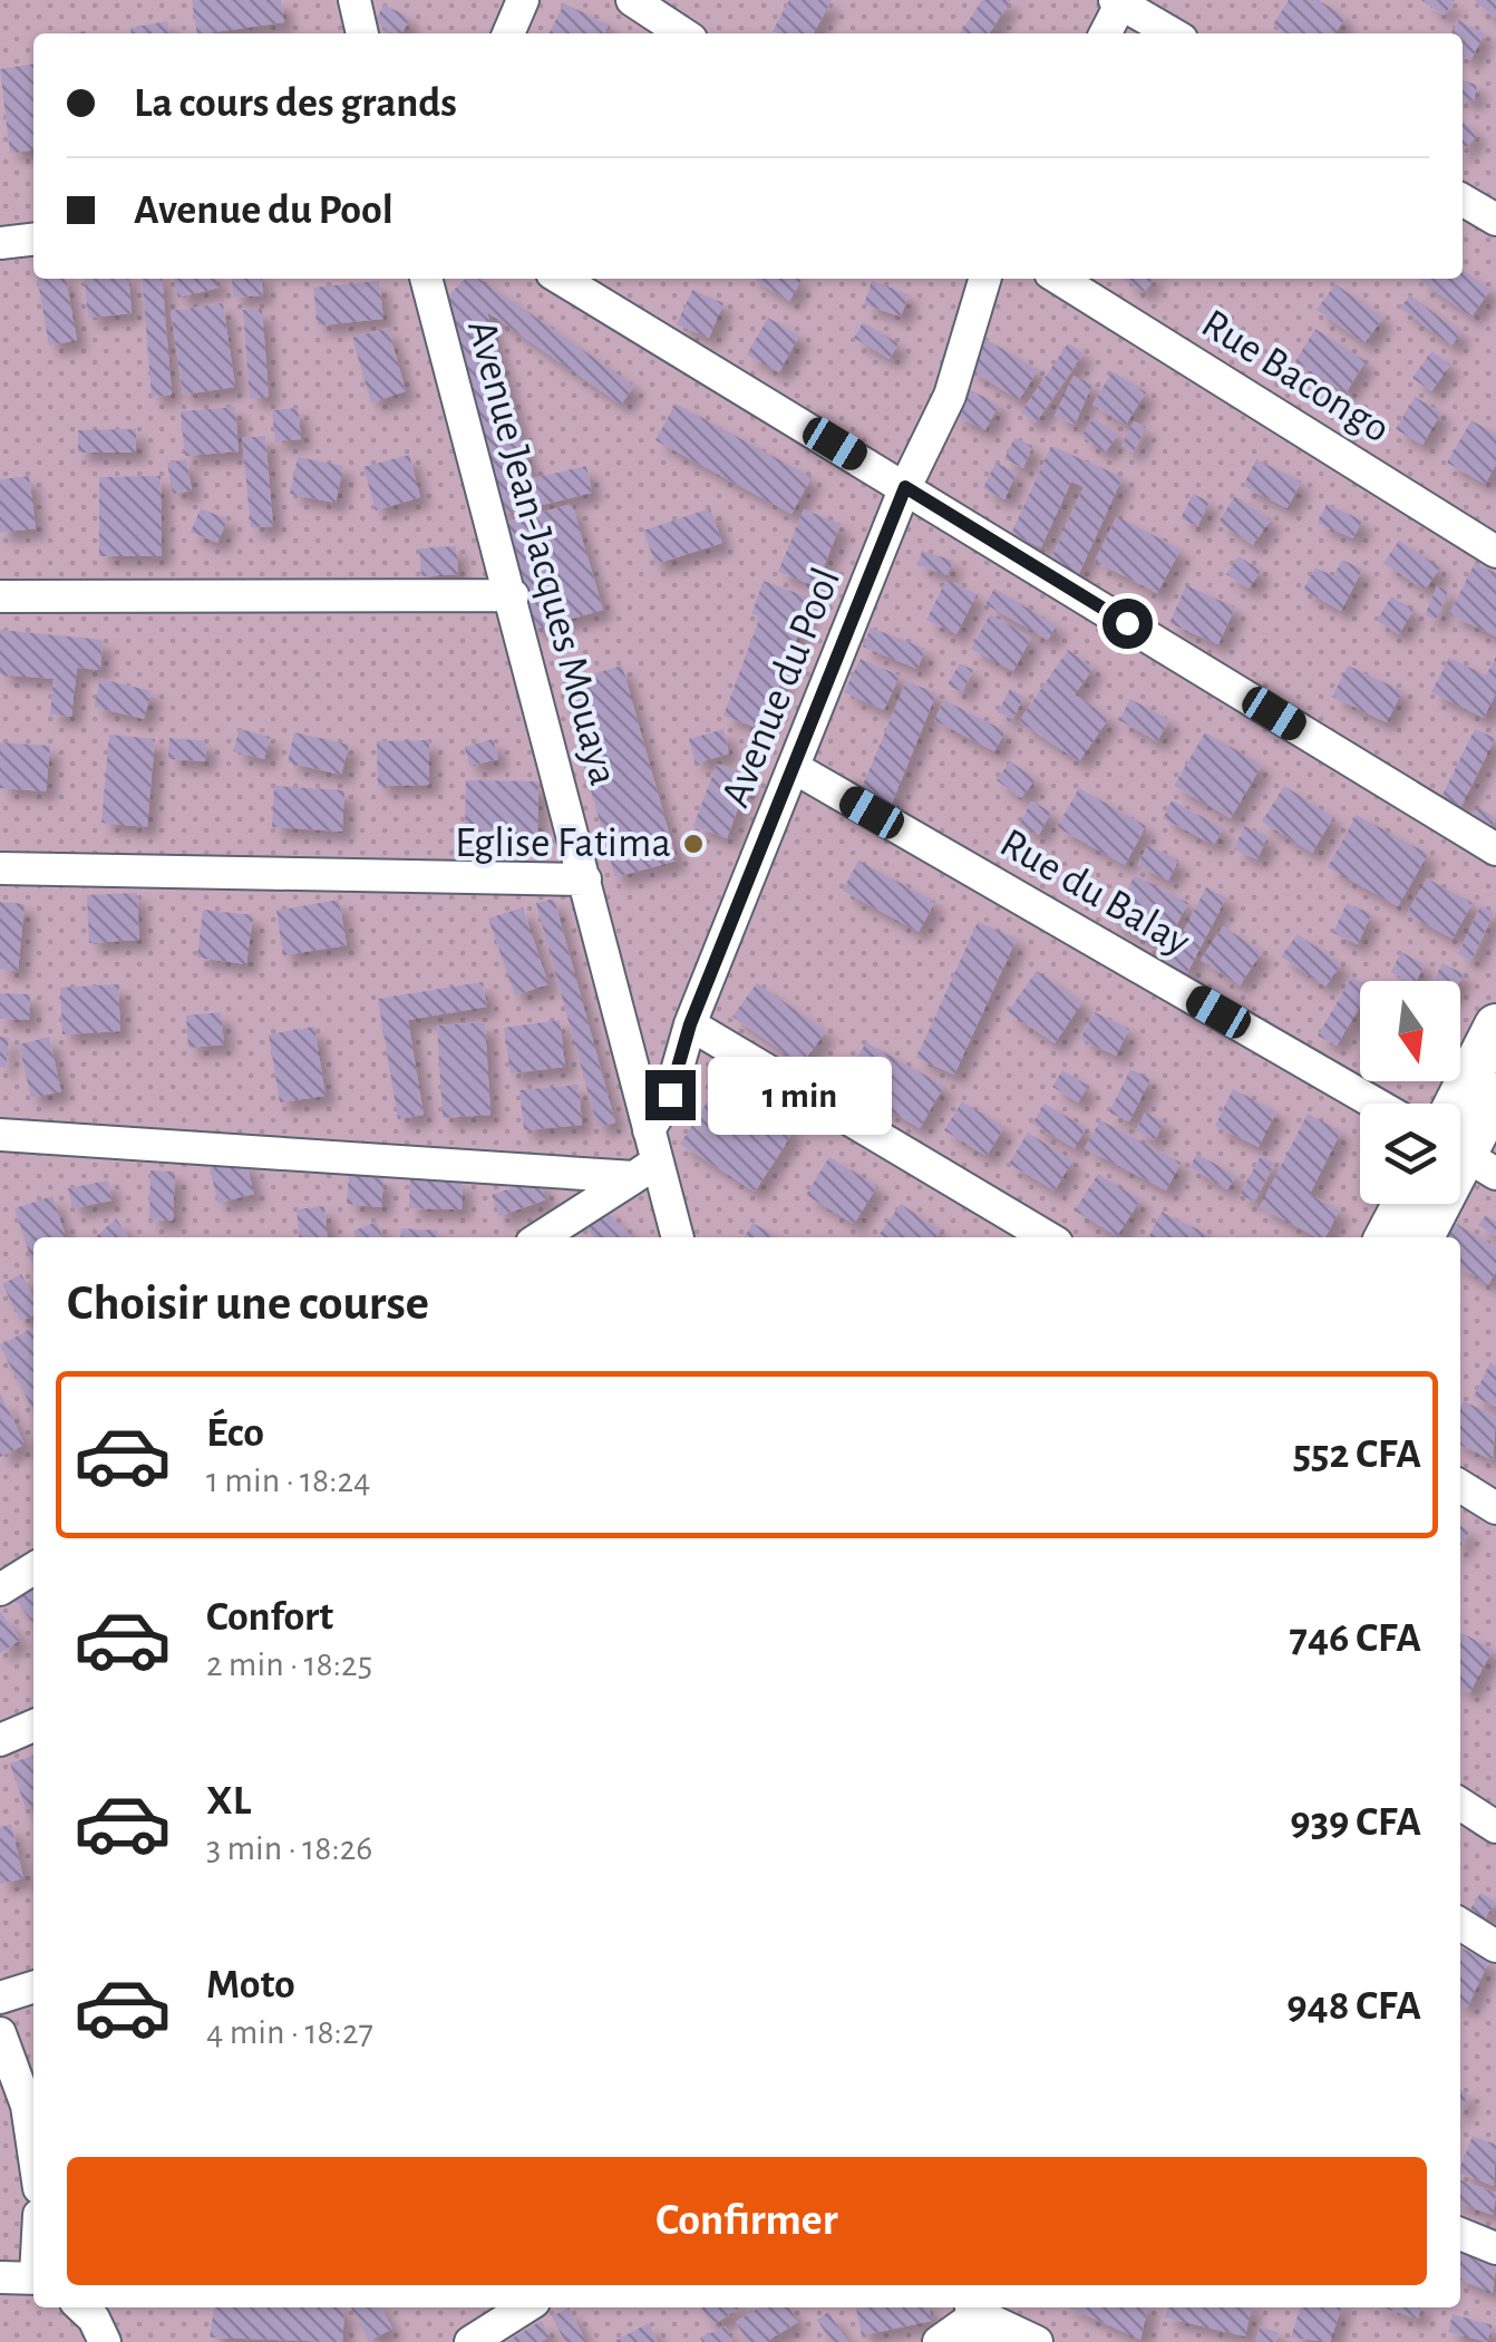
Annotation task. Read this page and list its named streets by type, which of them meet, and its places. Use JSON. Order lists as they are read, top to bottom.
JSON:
{
  "streets": {
    "street": [
      "Rue Bacongo",
      "Avenue Jean-Jacques Mouaya",
      "Avenue du Pool",
      "Rue du Balay"
    ]
  },
  "crossings": [
    ["Avenue Jean-Jacques Mouaya", "Avenue du Pool"],
    ["Avenue du Pool", "Rue du Balay"]
  ],
  "places": ["Eglise Fatima"],
  "north": "bottom",
  "page": {
    "banner": ["La cours des grands", "Avenue du Pool"],
    "bubble": "1 min",
    "heading": "Choisir une course",
    "list": [
      {
        "name": "Éco",
        "note": "1 min · 18:24",
        "value": "552 CFA"
      },
      {
        "name": "Confort",
        "note": "2 min · 18:25",
        "value": "746 CFA"
      },
      {
        "name": "XL",
        "note": "3 min · 18:26",
        "value": "939 CFA"
      },
      {
        "name": "Moto",
        "note": "4 min · 18:27",
        "value": "948 CFA"
      }
    ],
    "buttons": "Confirmer"
  }
}
